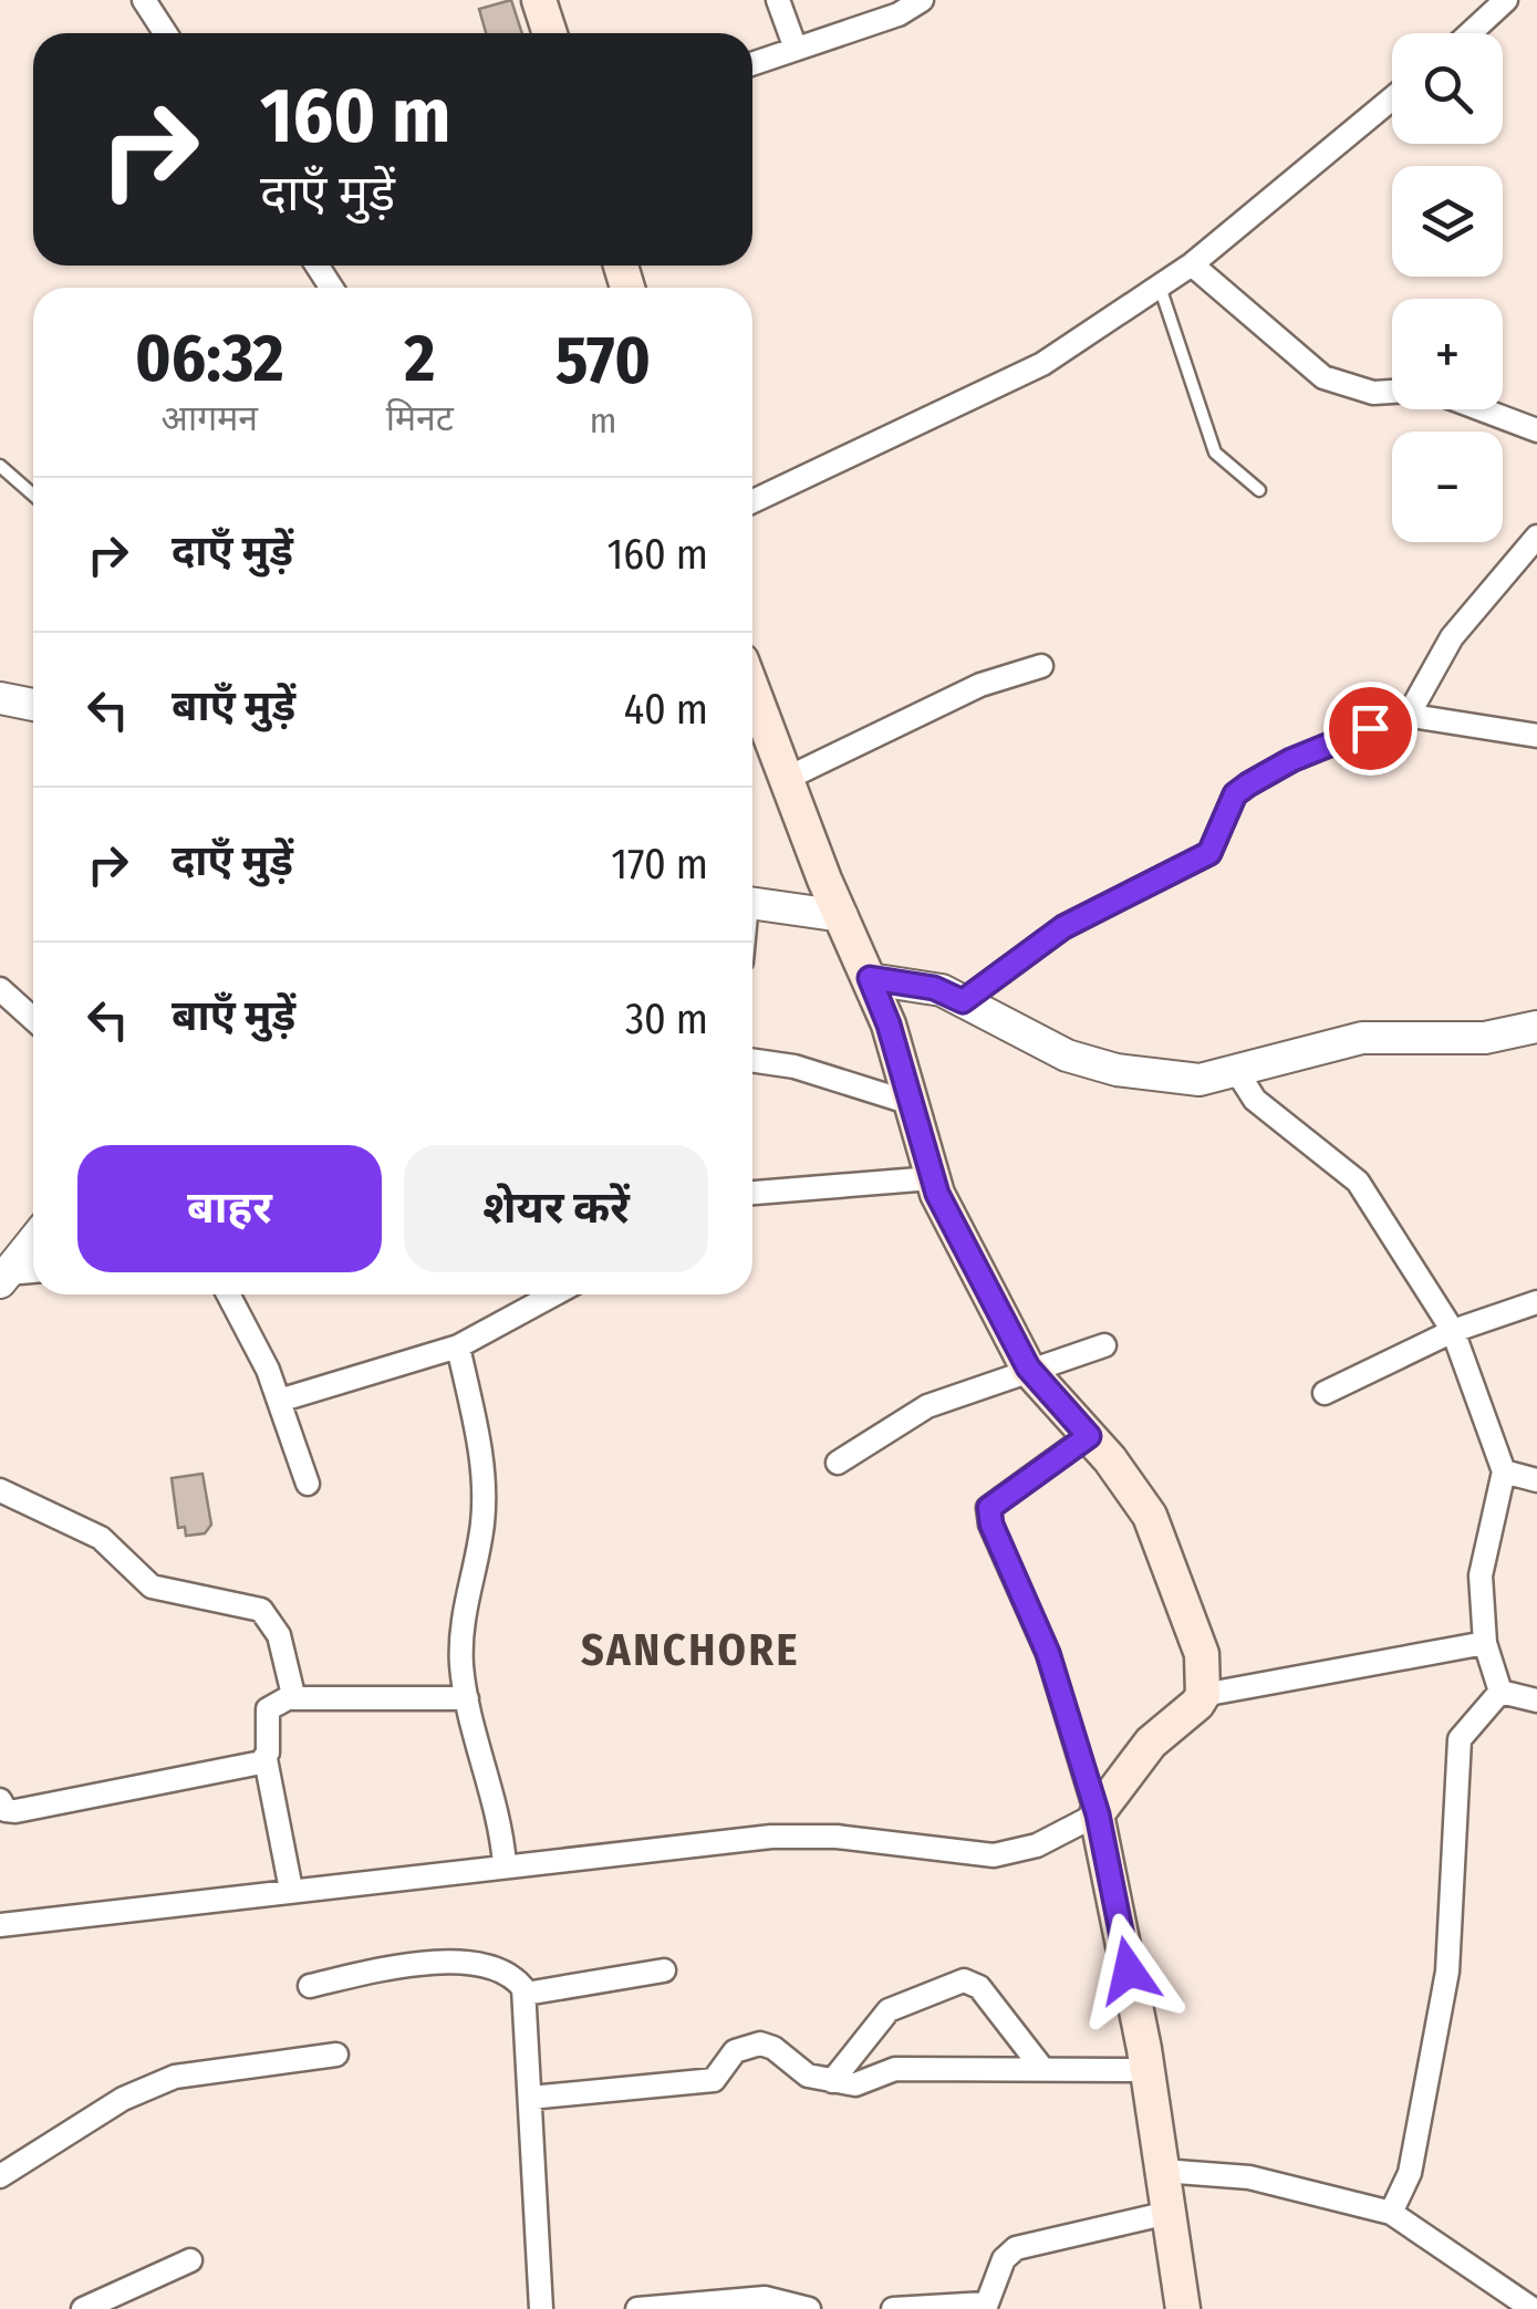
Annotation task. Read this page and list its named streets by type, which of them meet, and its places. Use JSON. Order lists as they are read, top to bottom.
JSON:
{
  "districts": ["SANCHORE"],
  "page": {
    "map_buttons": ["+", "−"],
    "turn": ["160 m", "दाएँ मुड़ें"],
    "eta": [
      "06:32",
      "आगमन",
      "2",
      "मिनट",
      "570",
      "m"
    ],
    "list": [
      {
        "name": "दाएँ मुड़ें",
        "value": "160 m"
      },
      {
        "name": "बाएँ मुड़ें",
        "value": "40 m"
      },
      {
        "name": "दाएँ मुड़ें",
        "value": "170 m"
      },
      {
        "name": "बाएँ मुड़ें",
        "value": "30 m"
      }
    ],
    "buttons": ["बाहर", "शेयर करें"]
  }
}
